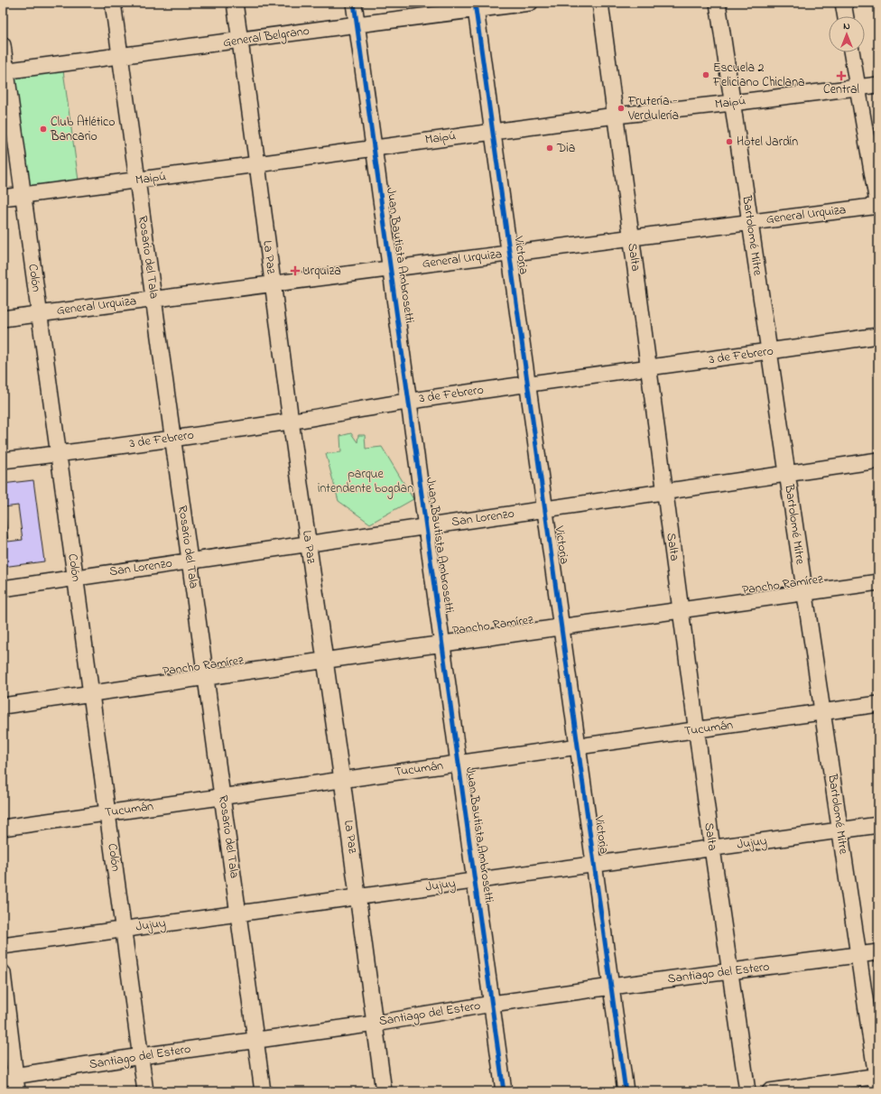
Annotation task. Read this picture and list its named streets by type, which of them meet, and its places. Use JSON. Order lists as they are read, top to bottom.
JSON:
{
  "streets": {
    "street": [
      "General Belgrano",
      "Maipú",
      "General Urquiza",
      "Bartolomé Mitre",
      "Juan Bautista Ambrosetti",
      "Victoria",
      "Rosario del Tala",
      "La Paz",
      "Salta",
      "Colón",
      "3 de Febrero",
      "San Lorenzo",
      "Pancho Ramírez",
      "Tucumán",
      "Jujuy",
      "Santiago del Estero"
    ]
  },
  "crossings": [
    ["General Belgrano", "Juan Bautista Ambrosetti"],
    ["General Belgrano", "Victoria"],
    ["General Belgrano", "Rosario del Tala"],
    ["General Belgrano", "La Paz"],
    ["General Belgrano", "Colón"],
    ["Maipú", "Bartolomé Mitre"],
    ["Maipú", "Juan Bautista Ambrosetti"],
    ["Maipú", "Victoria"],
    ["Maipú", "Rosario del Tala"],
    ["Maipú", "La Paz"],
    ["Maipú", "Salta"],
    ["Maipú", "Colón"],
    ["General Urquiza", "Bartolomé Mitre"],
    ["General Urquiza", "Juan Bautista Ambrosetti"],
    ["General Urquiza", "Victoria"],
    ["General Urquiza", "Rosario del Tala"],
    ["General Urquiza", "La Paz"],
    ["General Urquiza", "Salta"],
    ["General Urquiza", "Colón"],
    ["Bartolomé Mitre", "3 de Febrero"],
    ["Bartolomé Mitre", "San Lorenzo"],
    ["Bartolomé Mitre", "Pancho Ramírez"],
    ["Bartolomé Mitre", "Tucumán"],
    ["Bartolomé Mitre", "Jujuy"],
    ["Bartolomé Mitre", "Santiago del Estero"],
    ["Juan Bautista Ambrosetti", "3 de Febrero"],
    ["Juan Bautista Ambrosetti", "San Lorenzo"],
    ["Juan Bautista Ambrosetti", "Pancho Ramírez"],
    ["Juan Bautista Ambrosetti", "Tucumán"],
    ["Juan Bautista Ambrosetti", "Jujuy"],
    ["Juan Bautista Ambrosetti", "Santiago del Estero"],
    ["Victoria", "3 de Febrero"],
    ["Victoria", "San Lorenzo"],
    ["Victoria", "Pancho Ramírez"],
    ["Victoria", "Tucumán"],
    ["Victoria", "Jujuy"],
    ["Victoria", "Santiago del Estero"],
    ["Rosario del Tala", "3 de Febrero"],
    ["Rosario del Tala", "San Lorenzo"],
    ["Rosario del Tala", "Pancho Ramírez"],
    ["Rosario del Tala", "Tucumán"],
    ["Rosario del Tala", "Jujuy"],
    ["Rosario del Tala", "Santiago del Estero"],
    ["La Paz", "3 de Febrero"],
    ["La Paz", "San Lorenzo"],
    ["La Paz", "Pancho Ramírez"],
    ["La Paz", "Tucumán"],
    ["La Paz", "Jujuy"],
    ["La Paz", "Santiago del Estero"],
    ["Salta", "3 de Febrero"],
    ["Salta", "San Lorenzo"],
    ["Salta", "Pancho Ramírez"],
    ["Salta", "Tucumán"],
    ["Salta", "Jujuy"],
    ["Salta", "Santiago del Estero"],
    ["Colón", "3 de Febrero"],
    ["Colón", "San Lorenzo"],
    ["Colón", "Pancho Ramírez"],
    ["Colón", "Tucumán"],
    ["Colón", "Jujuy"],
    ["Colón", "Santiago del Estero"]
  ],
  "parks": ["parque intendente bogdan"],
  "places": {
    "other": [
      "Escuela 2 Feliciano Chiclana",
      "Frutería - Verdulería",
      "Club Atlético Bancario",
      "Hotel Jardín",
      "Dia"
    ],
    "health": ["Central", "Urquiza"]
  },
  "north": "top"
}
